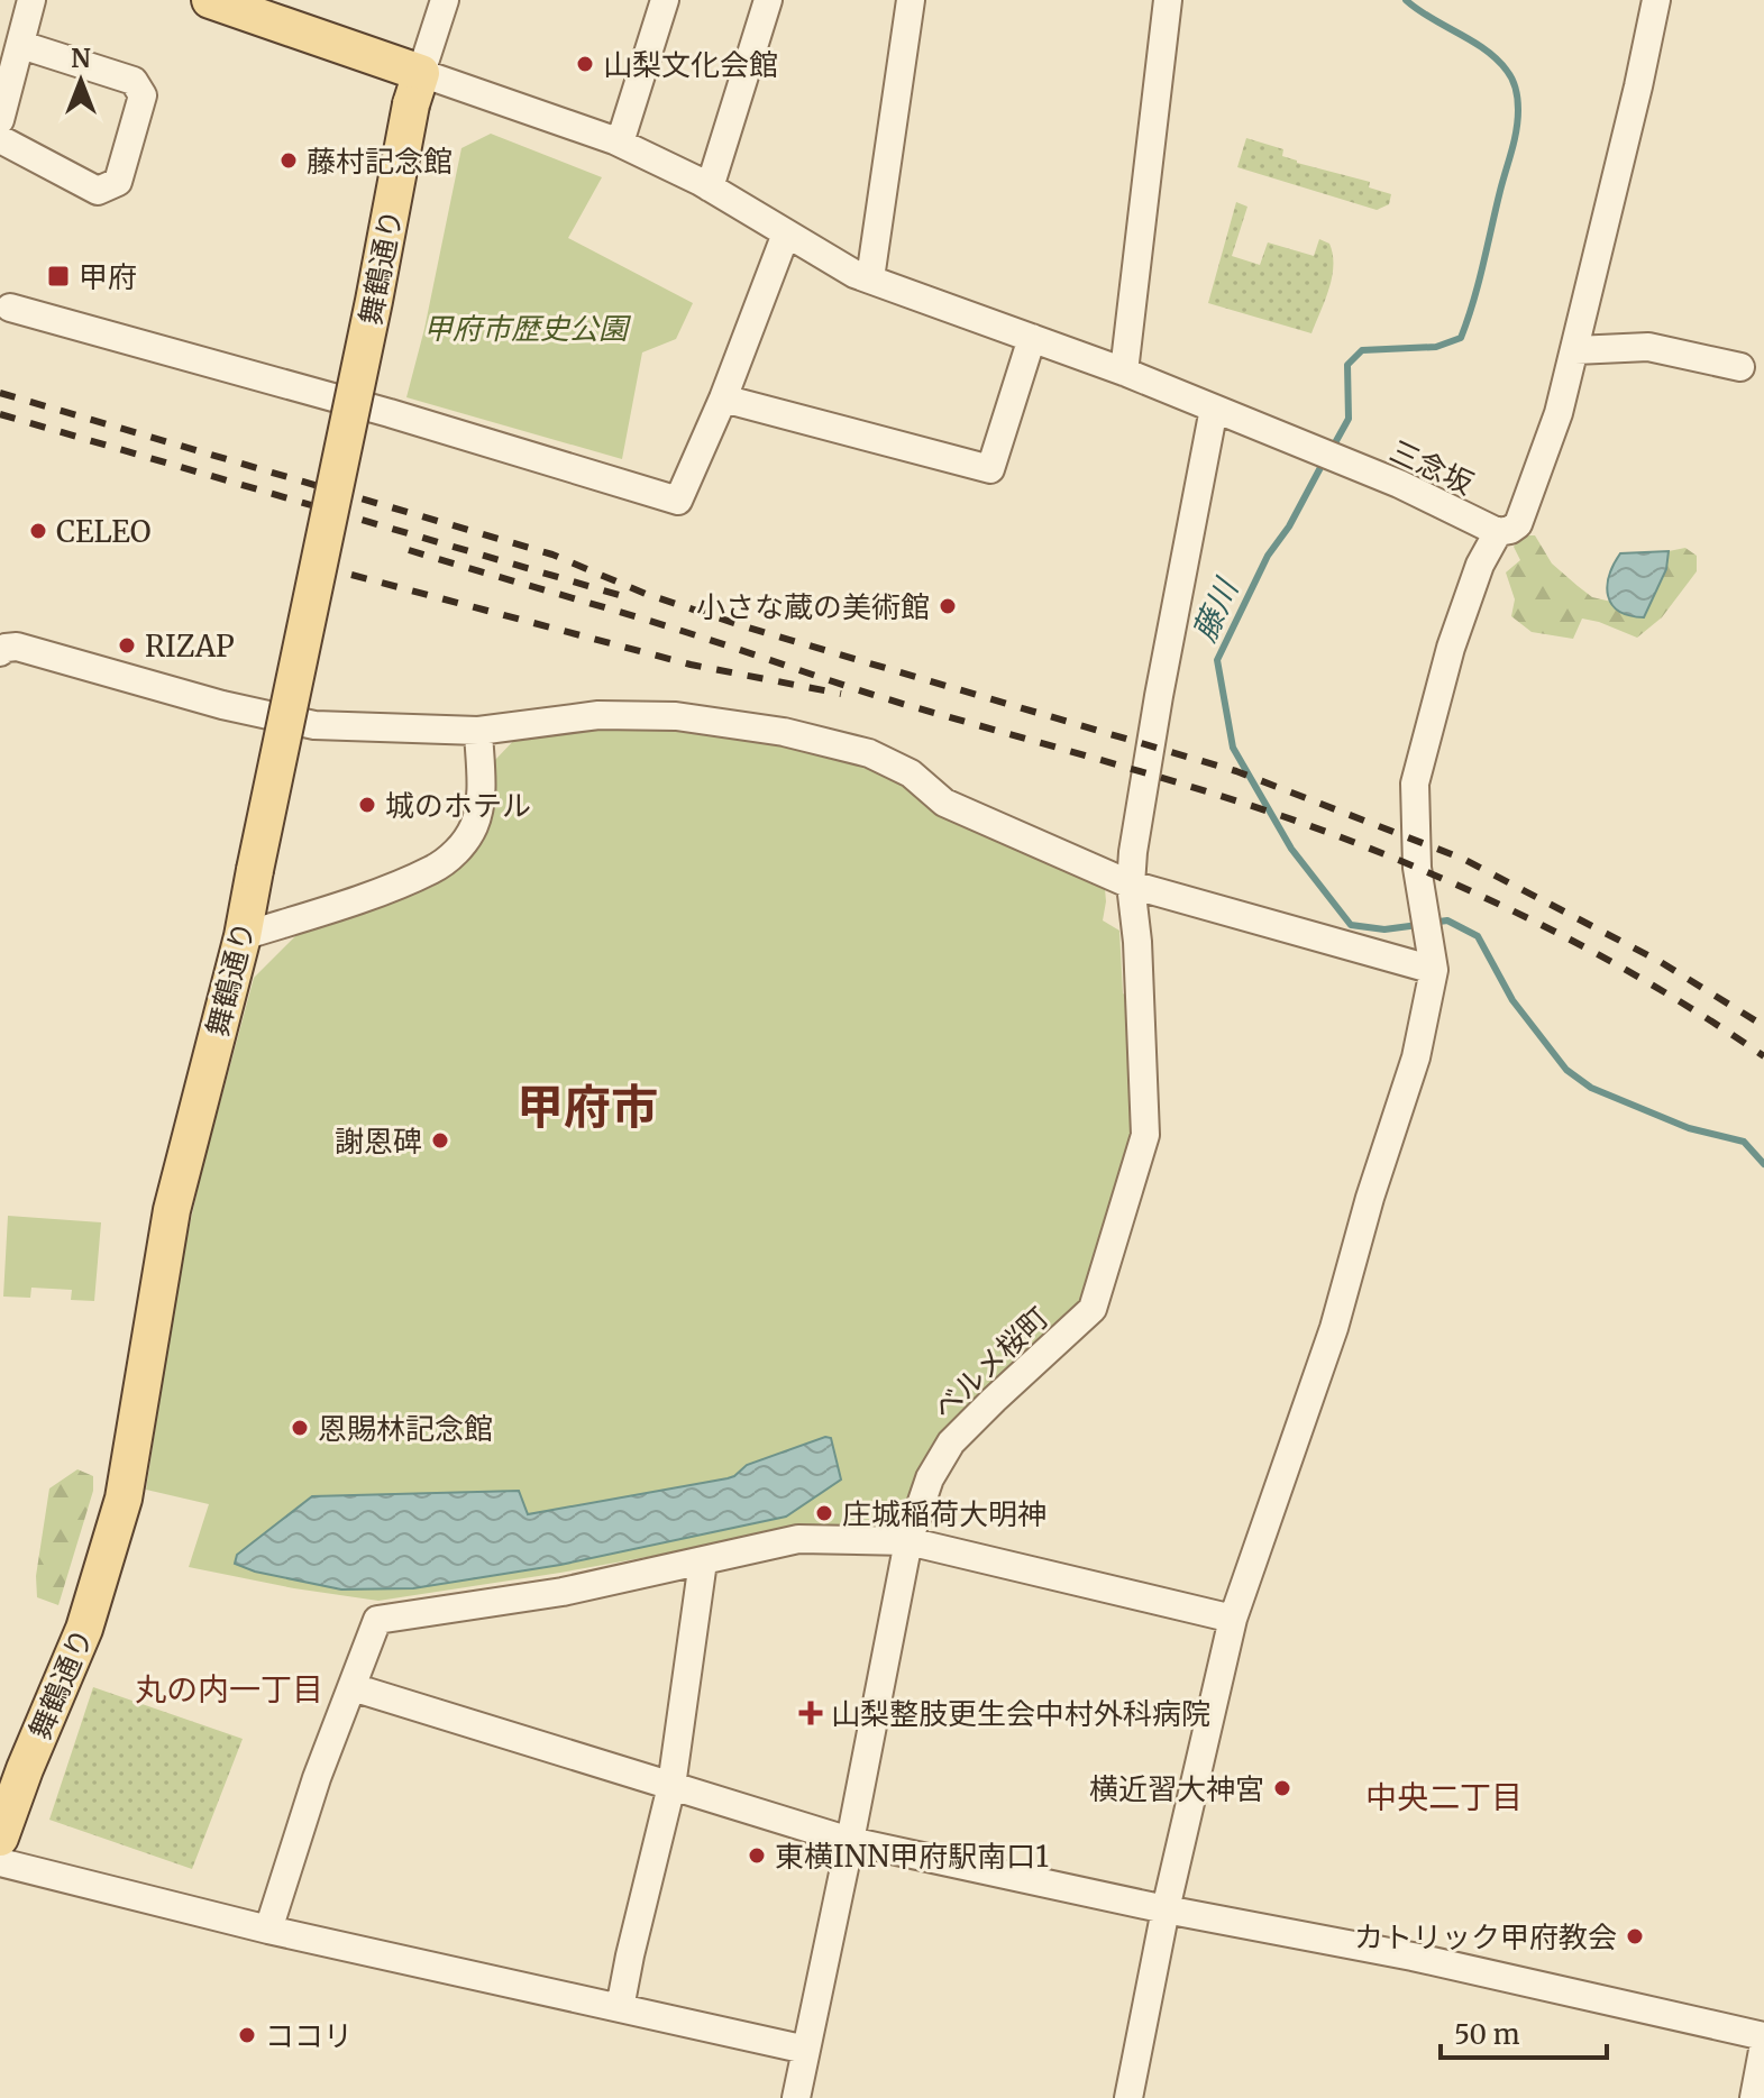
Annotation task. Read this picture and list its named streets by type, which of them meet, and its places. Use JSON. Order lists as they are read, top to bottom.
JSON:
{
  "streets": {
    "main road": ["舞鶴通り"],
    "street": ["三念坂", "ベルメ桜町"]
  },
  "crossings": [
    ["舞鶴通り", "三念坂"],
    ["三念坂", "ベルメ桜町"]
  ],
  "districts": ["甲府市", "丸の内一丁目", "中央二丁目"],
  "water": ["藤川"],
  "parks": ["甲府市歴史公園"],
  "places": {
    "other": [
      "山梨文化会館",
      "藤村記念館",
      "CELEO",
      "小さな蔵の美術館",
      "RIZAP",
      "城のホテル",
      "謝恩碑",
      "恩賜林記念館",
      "庄城稲荷大明神",
      "横近習大神宮",
      "東横INN甲府駅南口1",
      "カトリック甲府教会",
      "ココリ"
    ],
    "transit": ["甲府"],
    "health": ["山梨整肢更生会中村外科病院"]
  },
  "scale_bar": "50 m",
  "north": "top"
}
